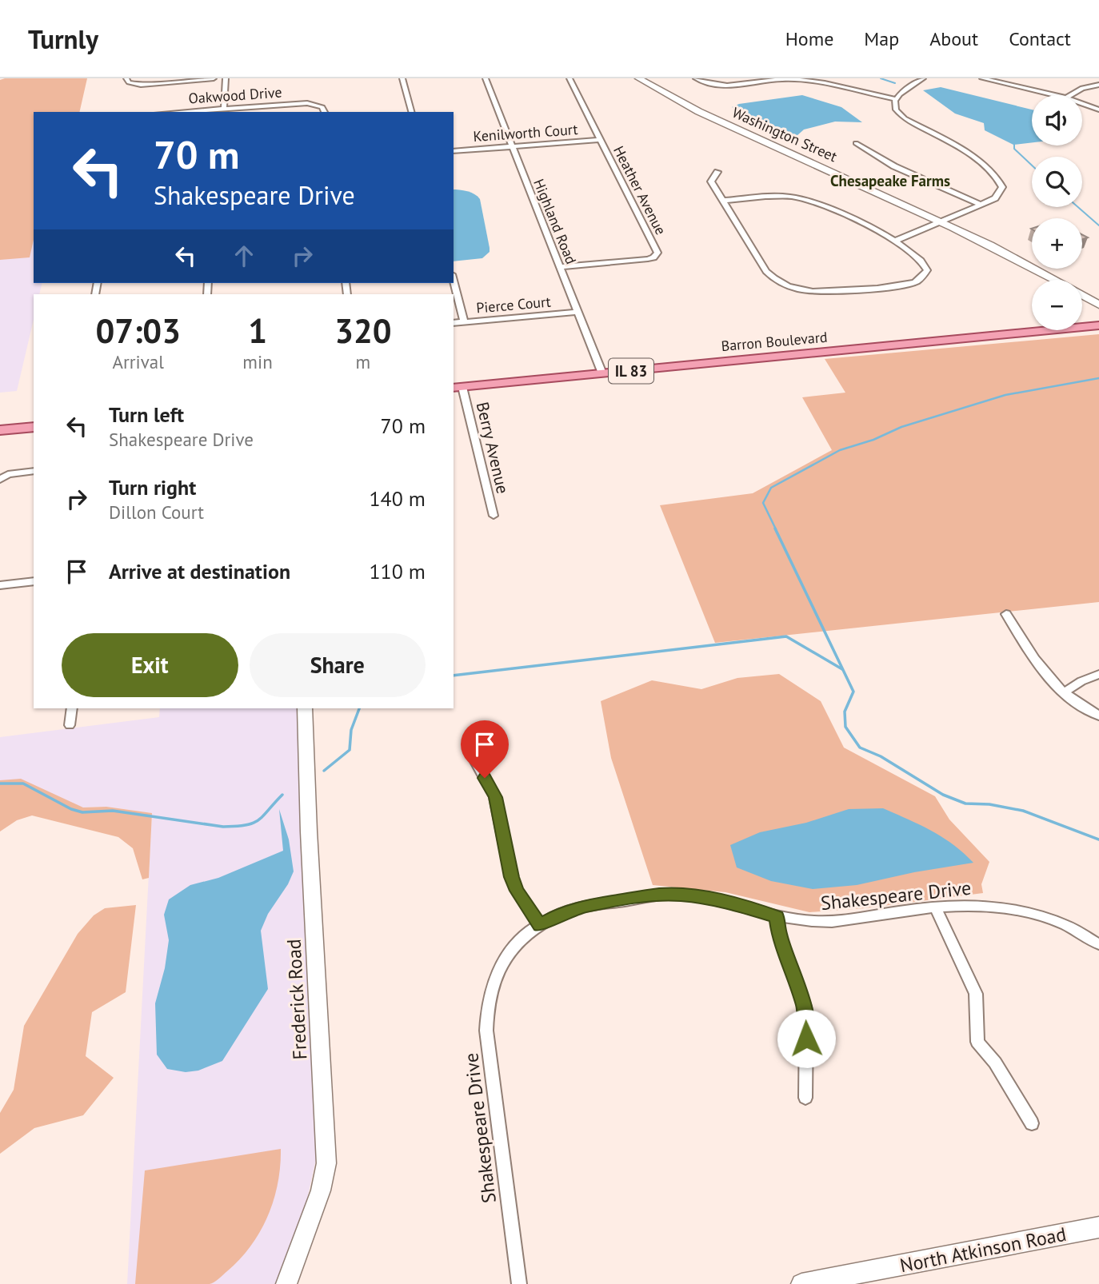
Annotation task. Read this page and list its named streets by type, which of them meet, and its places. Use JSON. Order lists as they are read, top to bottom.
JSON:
{
  "streets": {
    "main road": [
      "Washington Street",
      "Barron Boulevard",
      "IL 83",
      "Frederick Road",
      "North Atkinson Road"
    ],
    "street": [
      "Oakwood Drive",
      "Kenilworth Court",
      "Heather Avenue",
      "Highland Road",
      "Pierce Court",
      "Berry Avenue",
      "Shakespeare Drive"
    ]
  },
  "crossings": [
    ["Kenilworth Court", "Heather Avenue"],
    ["Kenilworth Court", "Highland Road"],
    ["Heather Avenue", "Highland Road"],
    ["Highland Road", "Pierce Court"],
    ["Highland Road", "Barron Boulevard"],
    ["Barron Boulevard", "Berry Avenue"]
  ],
  "districts": ["Chesapeake Farms"],
  "page": {
    "header": "Turnly",
    "nav": [
      "Home",
      "Map",
      "About",
      "Contact"
    ],
    "map_buttons": ["+", "−"],
    "turn": ["70 m", "Shakespeare Drive"],
    "eta": [
      "07:03",
      "Arrival",
      "1",
      "min",
      "320",
      "m"
    ],
    "list": [
      {
        "name": "Turn left",
        "note": "Shakespeare Drive",
        "value": "70 m"
      },
      {
        "name": "Turn right",
        "note": "Dillon Court",
        "value": "140 m"
      },
      {
        "name": "Arrive at destination",
        "value": "110 m"
      }
    ],
    "buttons": ["Exit", "Share"]
  }
}
